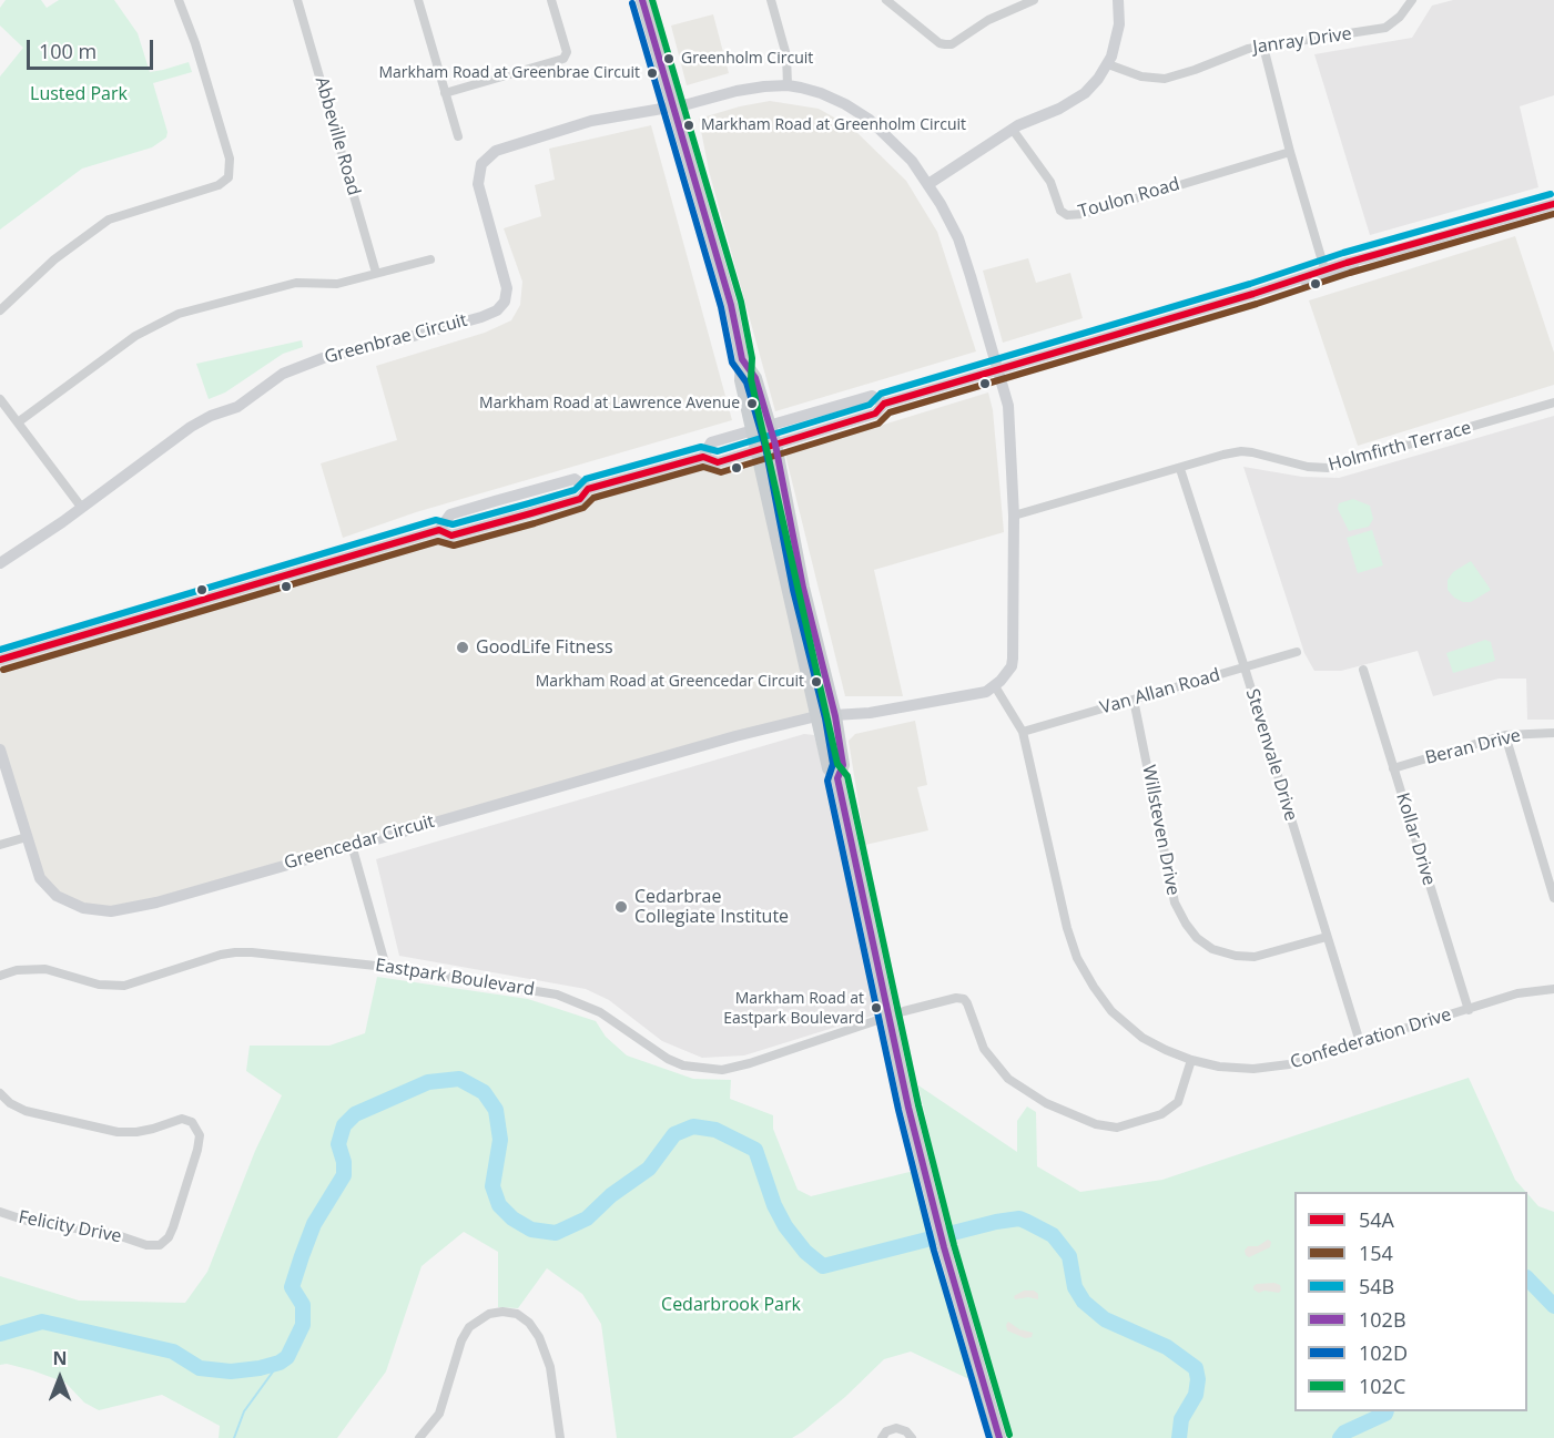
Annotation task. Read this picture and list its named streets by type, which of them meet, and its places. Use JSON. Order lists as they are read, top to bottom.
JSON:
{
  "streets": {
    "street": [
      "Janray Drive",
      "Abbeville Road",
      "Toulon Road",
      "Greenbrae Circuit",
      "Holmfirth Terrace",
      "Van Allan Road",
      "Beran Drive",
      "Stevenvale Drive",
      "Willsteven Drive",
      "Kollar Drive",
      "Greencedar Circuit",
      "Eastpark Boulevard",
      "Confederation Drive",
      "Felicity Drive"
    ]
  },
  "crossings": [
    ["Holmfirth Terrace", "Stevenvale Drive"],
    ["Van Allan Road", "Stevenvale Drive"],
    ["Van Allan Road", "Willsteven Drive"],
    ["Van Allan Road", "Confederation Drive"],
    ["Beran Drive", "Kollar Drive"],
    ["Stevenvale Drive", "Willsteven Drive"],
    ["Stevenvale Drive", "Confederation Drive"],
    ["Kollar Drive", "Confederation Drive"],
    ["Greencedar Circuit", "Confederation Drive"],
    ["Eastpark Boulevard", "Confederation Drive"]
  ],
  "parks": ["Lusted Park", "Cedarbrook Park"],
  "places": [
    "Greenholm Circuit",
    "Markham Road at Greenbrae Circuit",
    "Markham Road at Greenholm Circuit",
    "Markham Road at Lawrence Avenue",
    "GoodLife Fitness",
    "Markham Road at Greencedar Circuit",
    "Cedarbrae Collegiate Institute",
    "Markham Road at Eastpark Boulevard"
  ],
  "lines": [
    "transit line 102B",
    "transit line 102C",
    "transit line 102D",
    "transit line 54B",
    "transit line 54A",
    "transit line 154"
  ],
  "legend": [
    "54A",
    "154",
    "54B",
    "102B",
    "102D",
    "102C"
  ],
  "scale_bar": "100 m",
  "north": "top"
}
